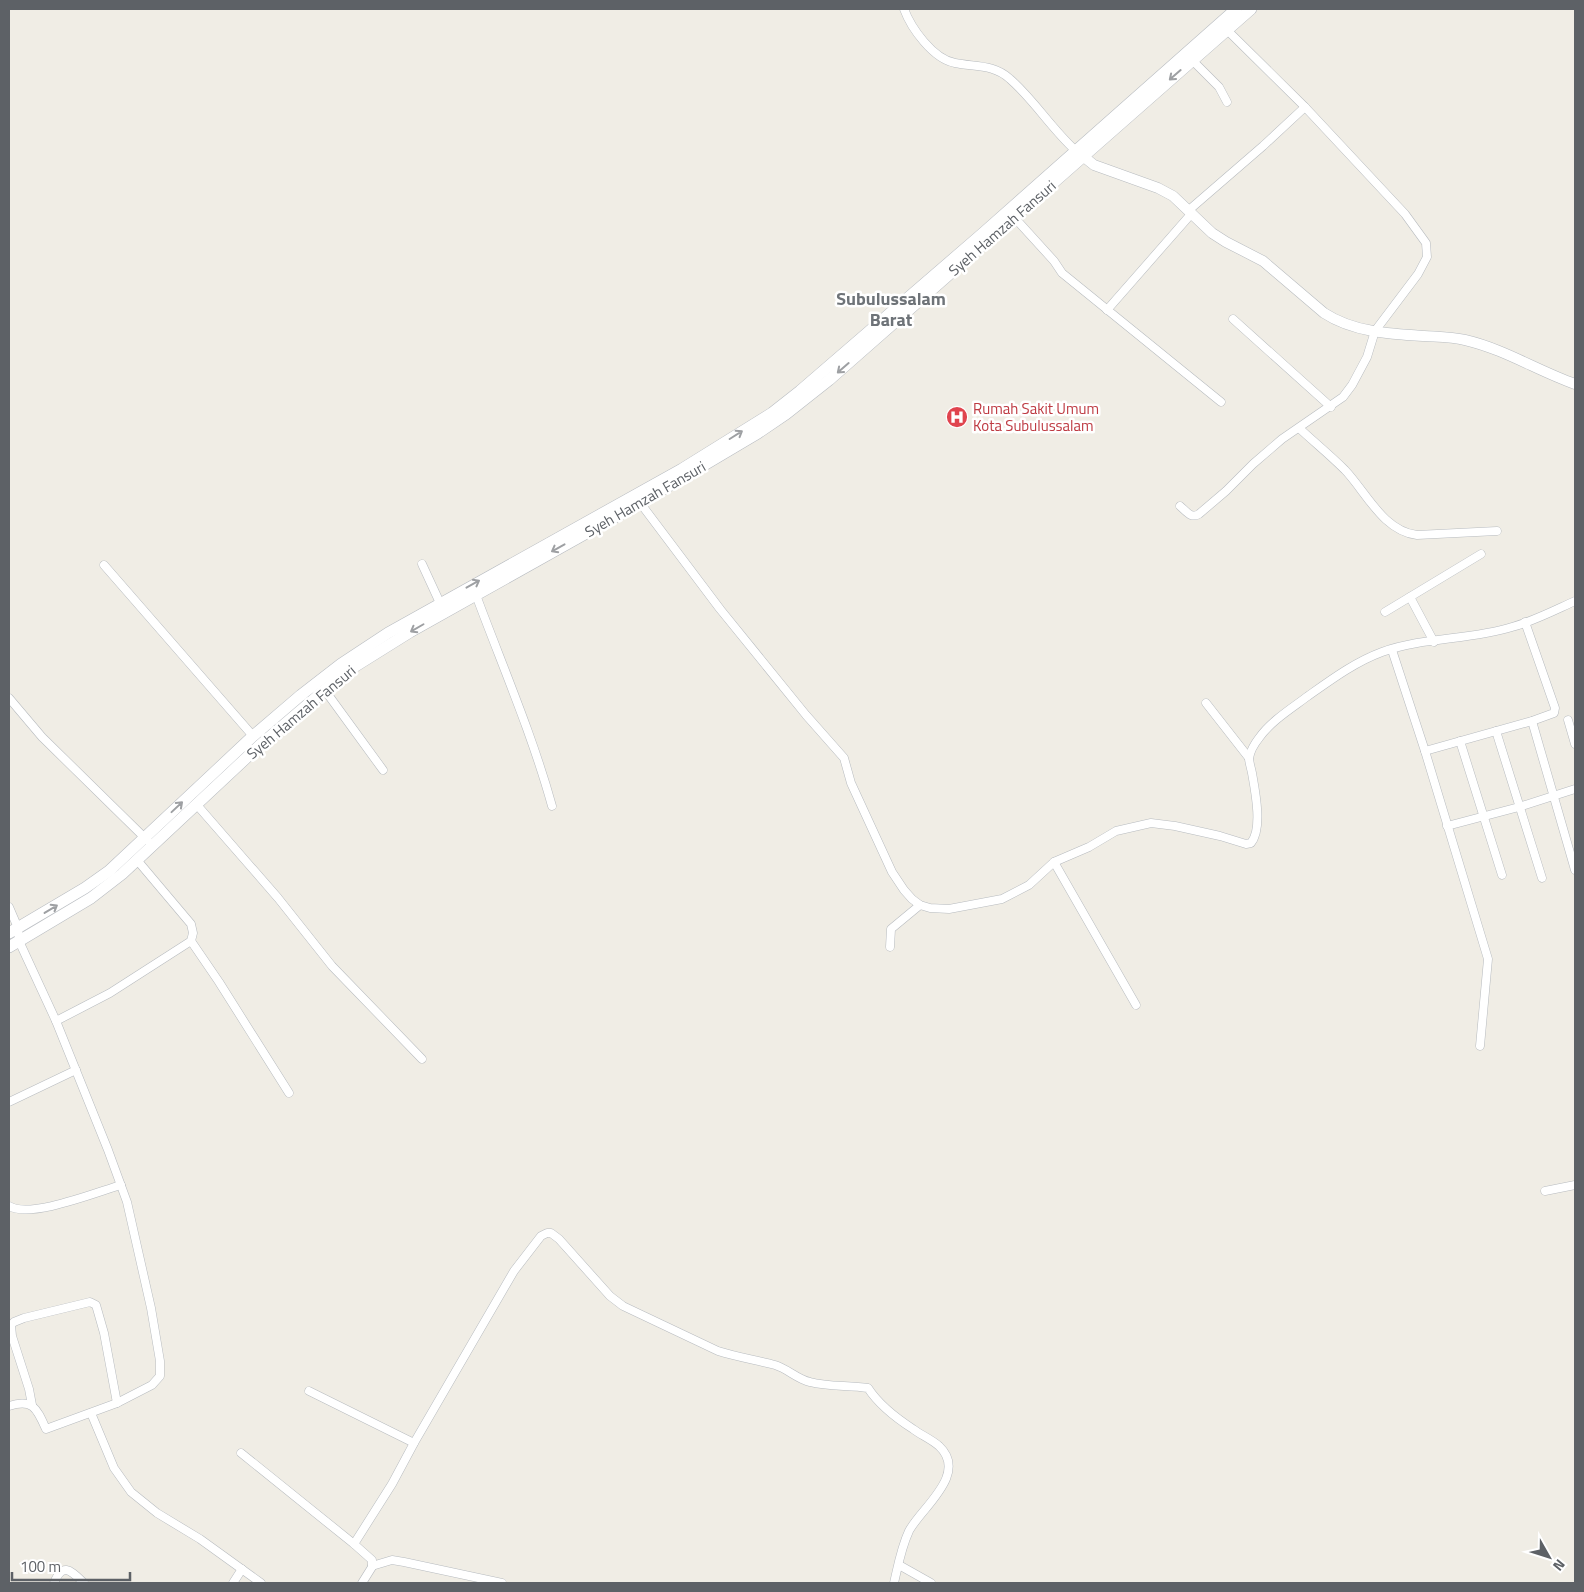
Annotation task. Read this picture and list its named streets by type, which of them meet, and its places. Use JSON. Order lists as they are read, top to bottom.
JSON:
{
  "streets": {
    "main road": ["Syeh Hamzah Fansuri"]
  },
  "districts": ["Subulussalam Barat"],
  "places": {
    "hospital": ["Rumah Sakit Umum Kota Subulussalam"]
  },
  "scale_bar": "100 m",
  "north": "bottom right"
}
